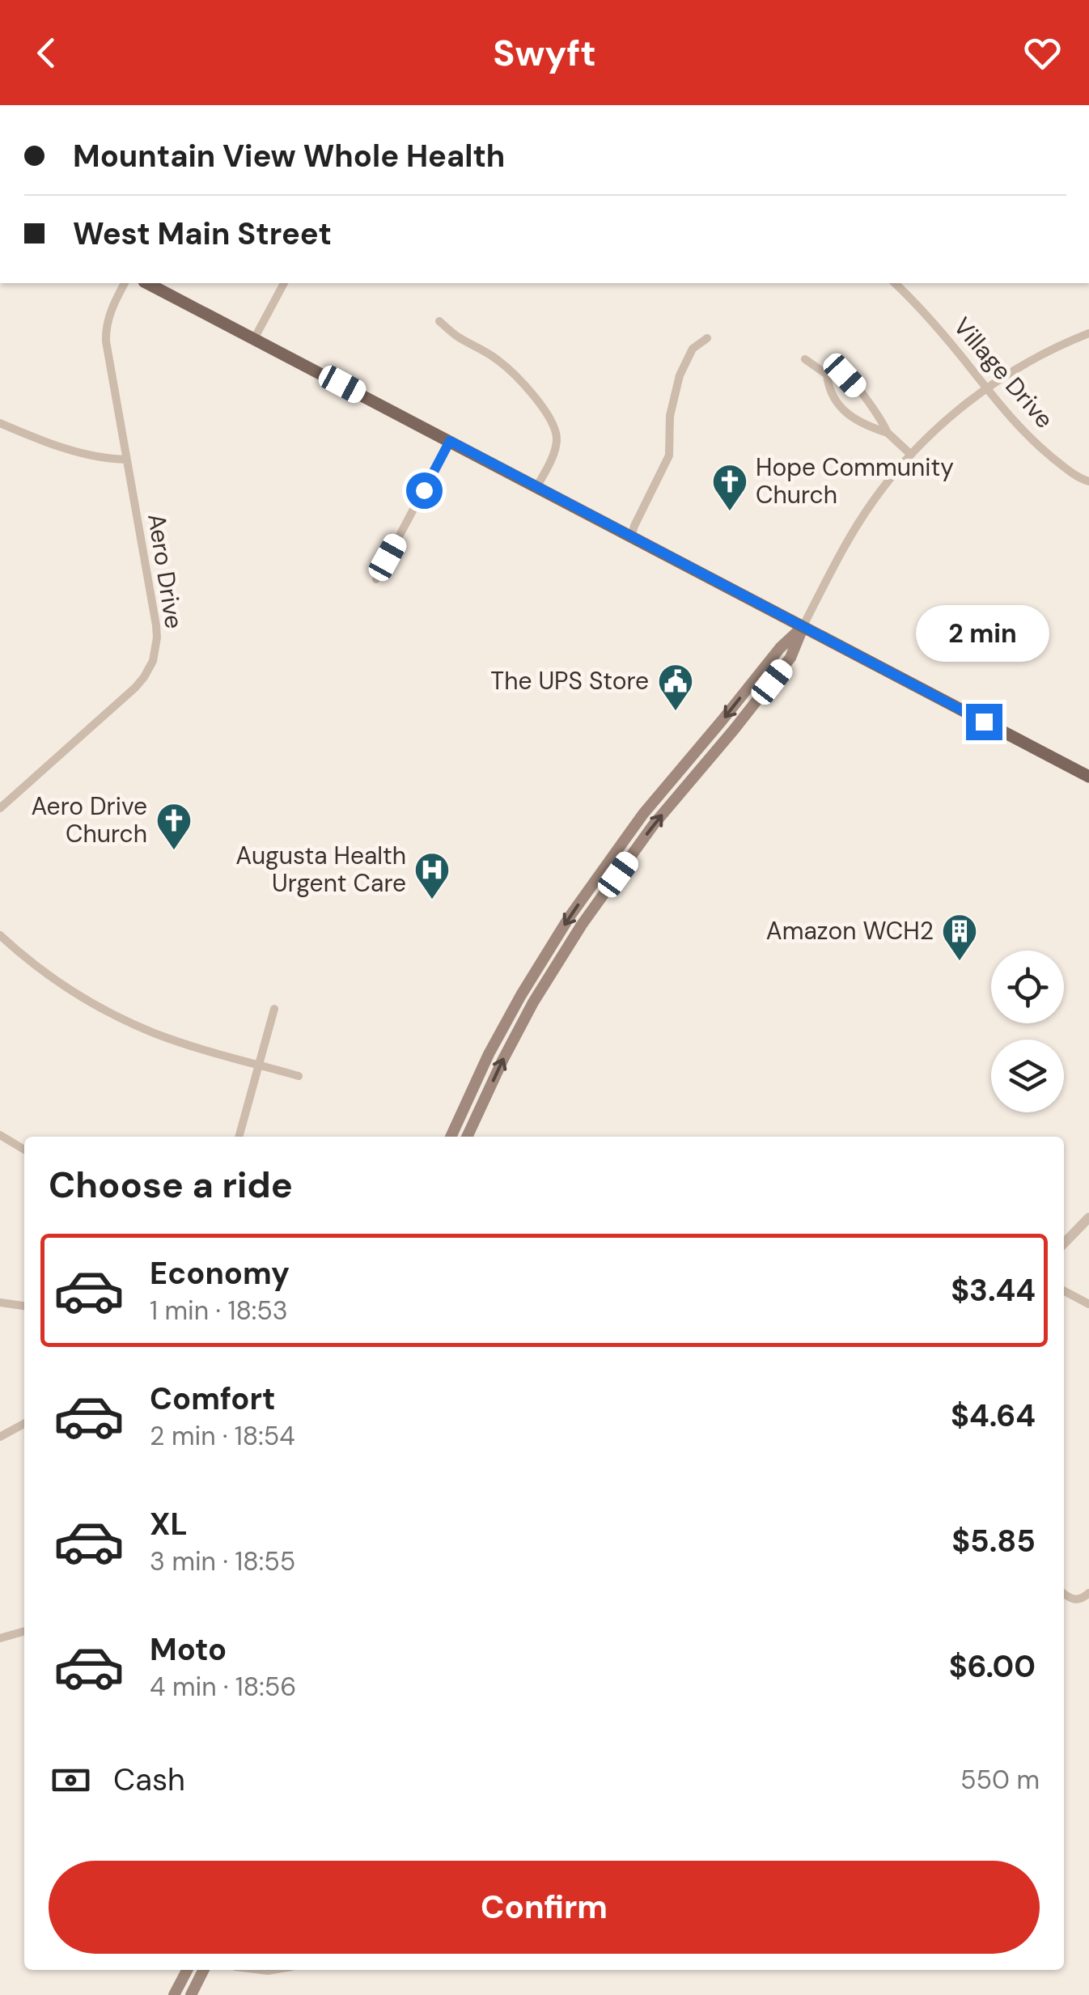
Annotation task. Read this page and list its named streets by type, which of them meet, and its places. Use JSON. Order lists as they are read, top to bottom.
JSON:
{
  "streets": {
    "street": ["Village Drive", "Aero Drive"]
  },
  "places": {
    "church": ["Hope Community Church", "Aero Drive Church"],
    "public building": ["The UPS Store"],
    "hospital": ["Augusta Health Urgent Care"],
    "building": ["Amazon WCH2"]
  },
  "page": {
    "header": "Swyft",
    "banner": ["Mountain View Whole Health", "West Main Street"],
    "bubble": "2 min",
    "heading": "Choose a ride",
    "list": [
      {
        "name": "Economy",
        "note": "1 min · 18:53",
        "value": "$3.44"
      },
      {
        "name": "Comfort",
        "note": "2 min · 18:54",
        "value": "$4.64"
      },
      {
        "name": "XL",
        "note": "3 min · 18:55",
        "value": "$5.85"
      },
      {
        "name": "Moto",
        "note": "4 min · 18:56",
        "value": "$6.00"
      }
    ],
    "pay": ["Cash", "550 m"],
    "buttons": "Confirm"
  }
}
